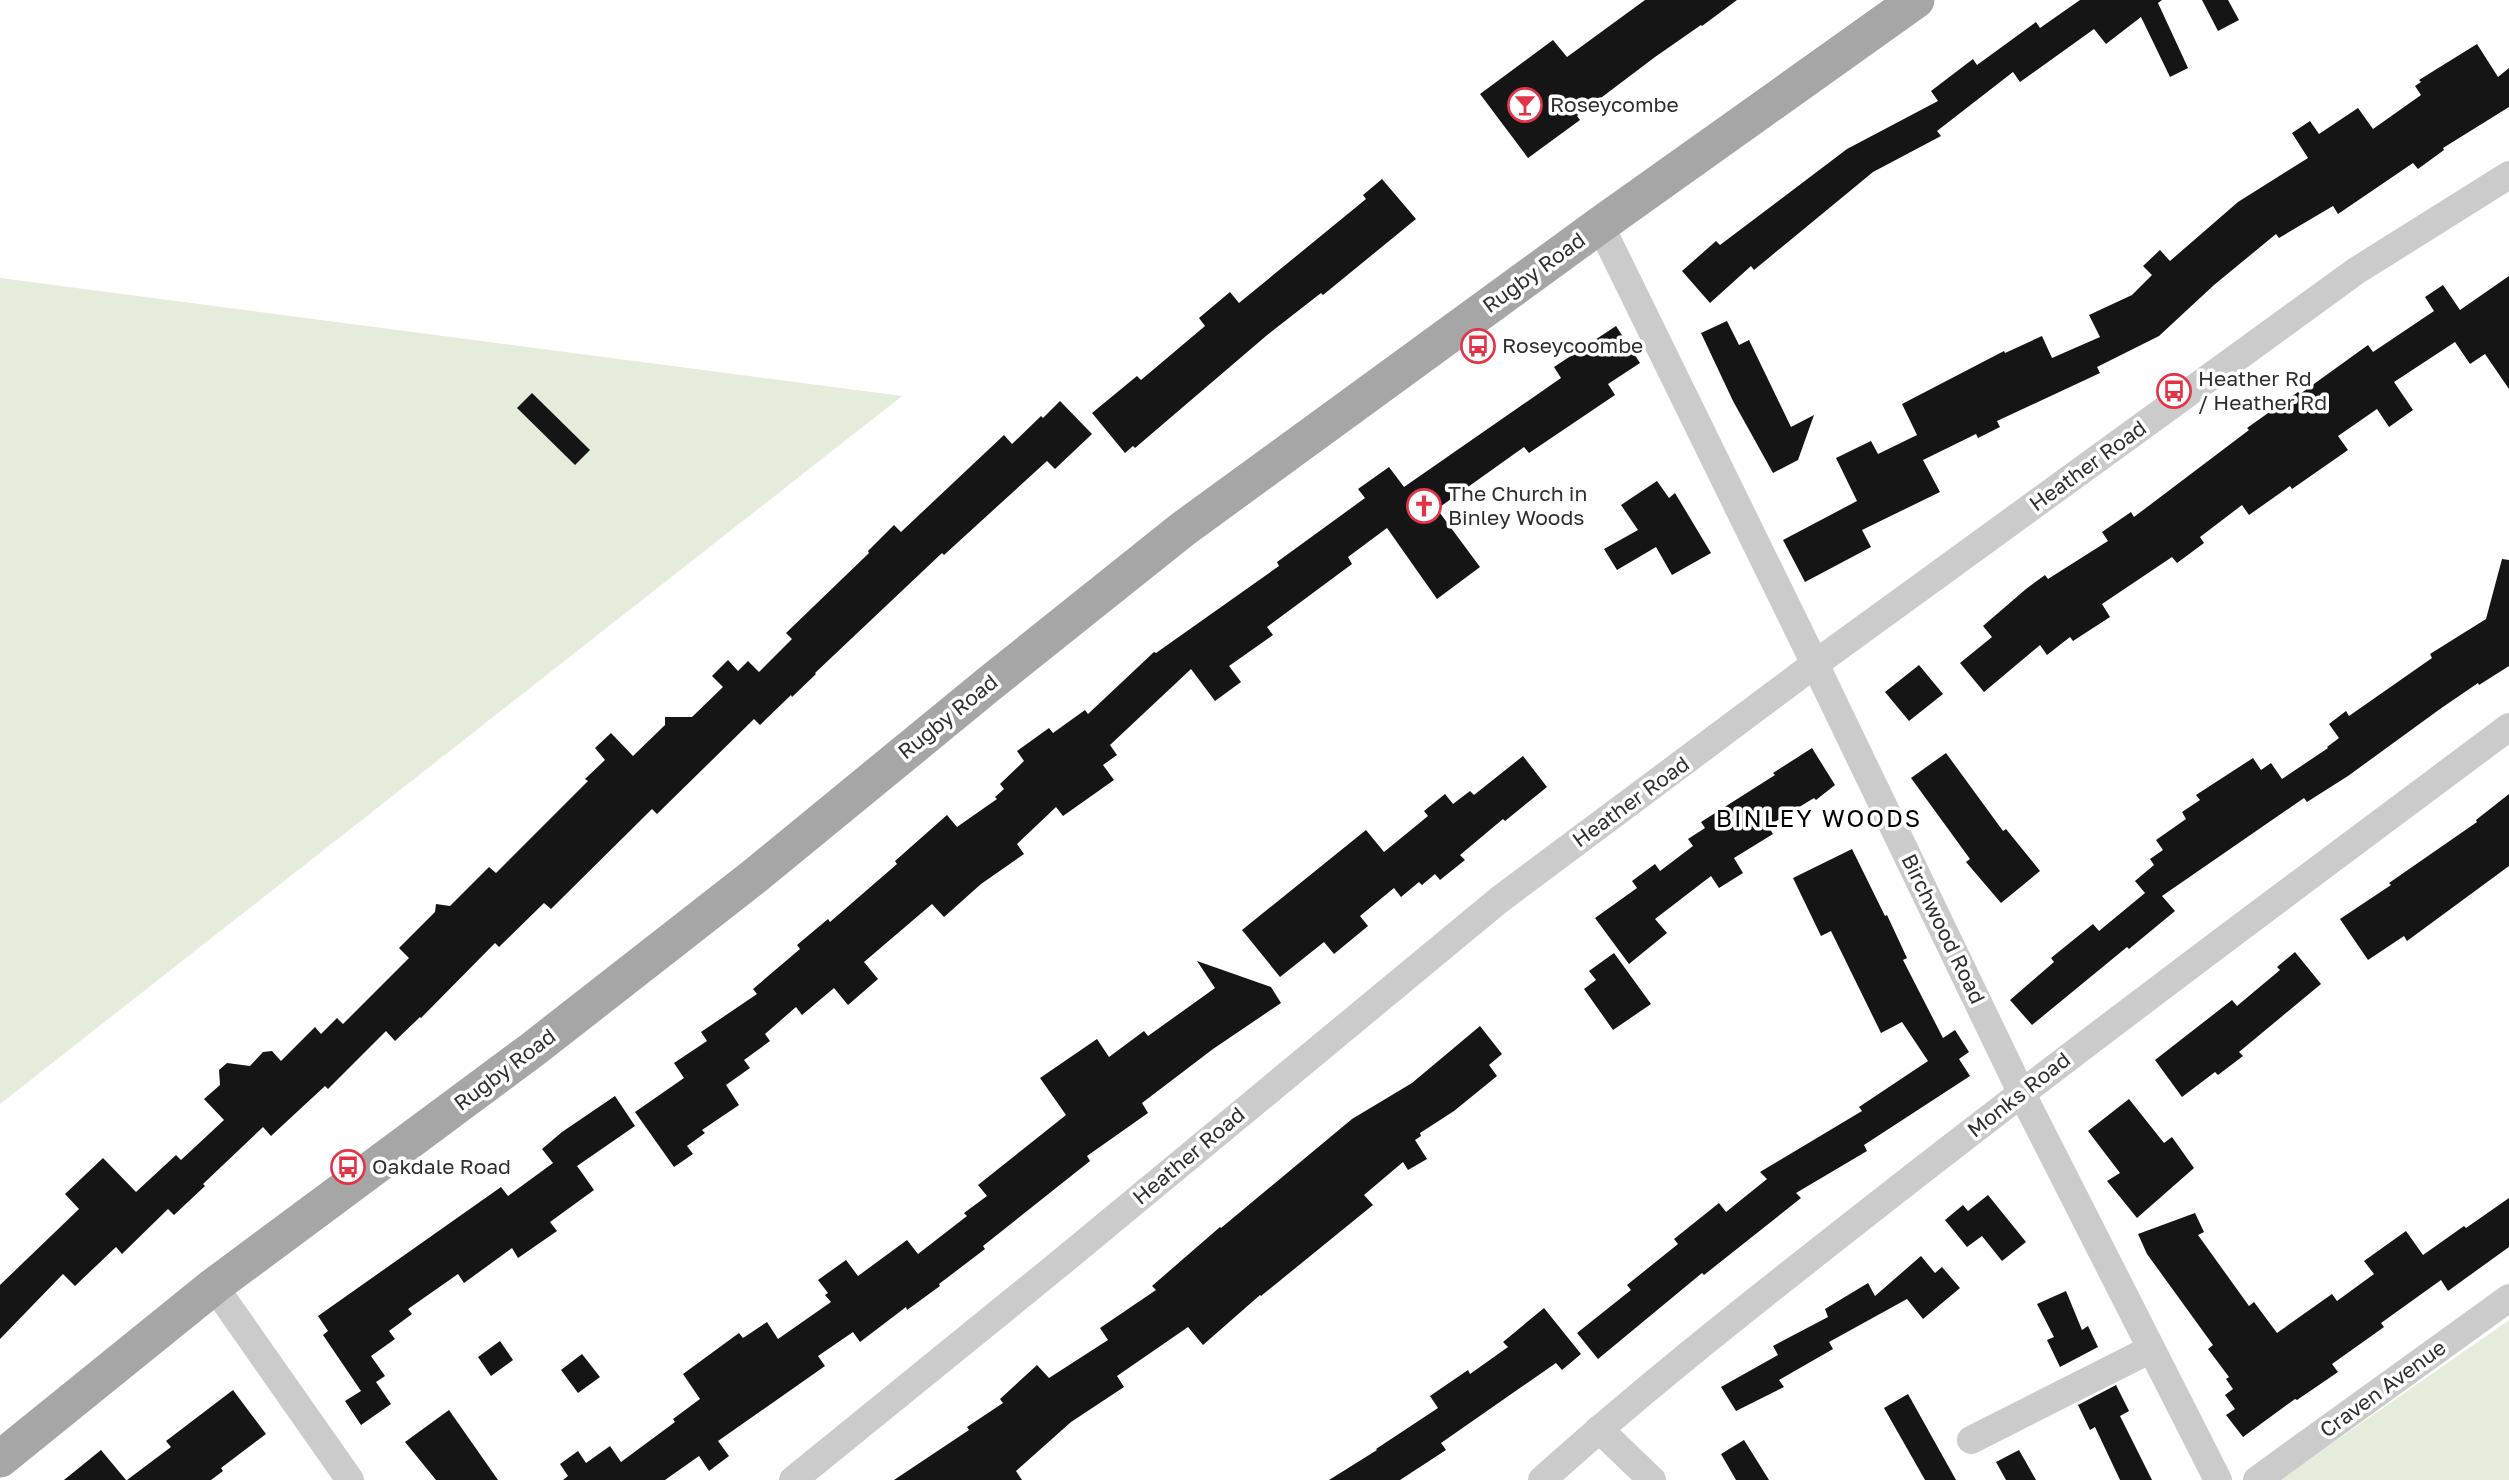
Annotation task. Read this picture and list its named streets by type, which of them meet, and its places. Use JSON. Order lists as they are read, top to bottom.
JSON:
{
  "streets": {
    "main road": ["Rugby Road"],
    "street": [
      "Heather Road",
      "Birchwood Road",
      "Monks Road",
      "Craven Avenue"
    ]
  },
  "crossings": [
    ["Rugby Road", "Birchwood Road"],
    ["Heather Road", "Birchwood Road"],
    ["Birchwood Road", "Monks Road"]
  ],
  "districts": ["BINLEY WOODS"],
  "places": {
    "bar": ["Roseycombe"],
    "bus stop": ["Roseycoombe", "Heather Rd / Heather Rd", "Oakdale Road"],
    "church": ["The Church in Binley Woods"]
  }
}
